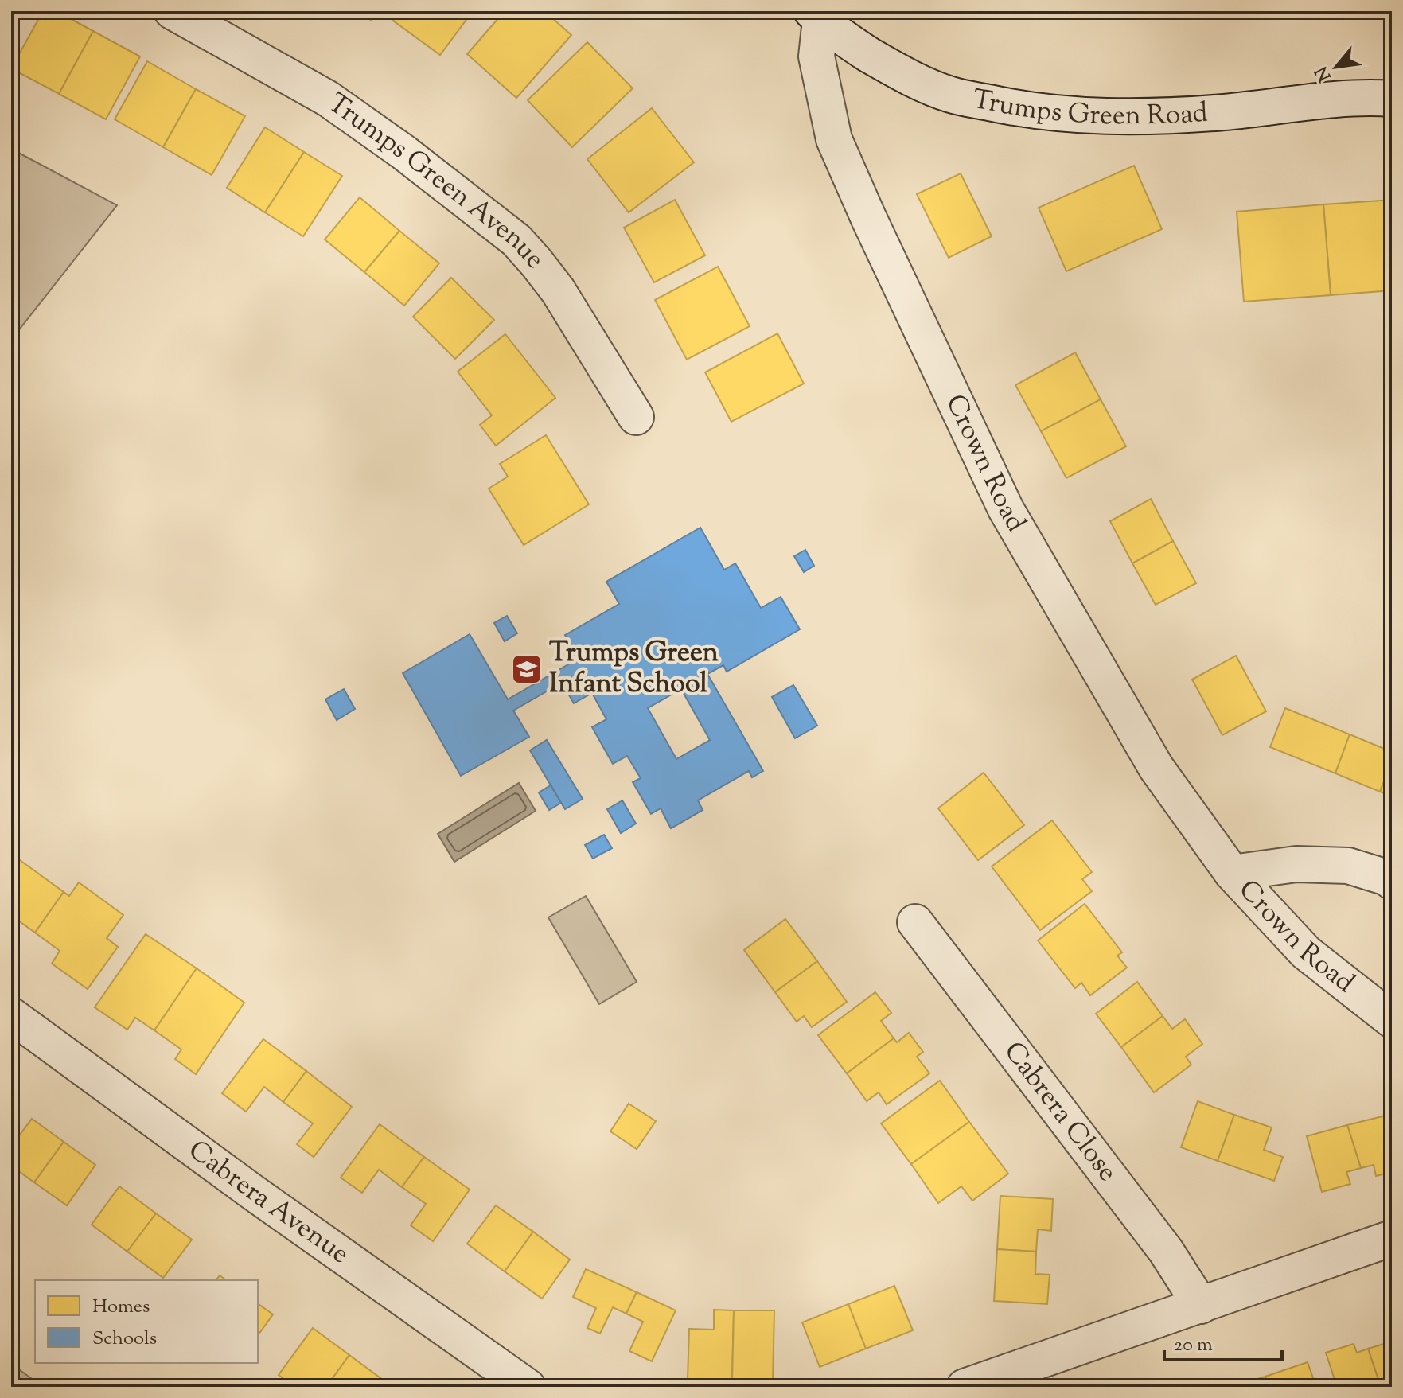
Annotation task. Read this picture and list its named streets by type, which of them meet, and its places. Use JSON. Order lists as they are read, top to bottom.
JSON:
{
  "streets": {
    "street": [
      "Trumps Green Road",
      "Trumps Green Avenue",
      "Crown Road",
      "Cabrera Close",
      "Cabrera Avenue"
    ]
  },
  "crossings": [
    ["Trumps Green Road", "Crown Road"]
  ],
  "places": {
    "school or university": ["Trumps Green Infant School"]
  },
  "legend": ["Homes", "Schools"],
  "scale_bar": "20 m",
  "north": "bottom left"
}
